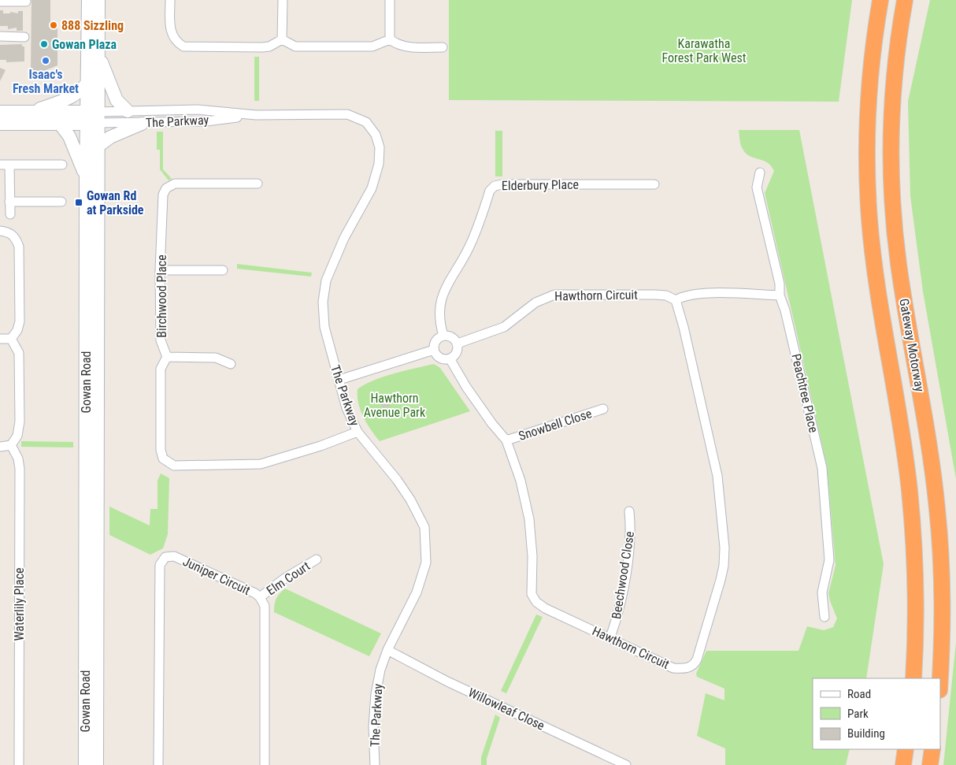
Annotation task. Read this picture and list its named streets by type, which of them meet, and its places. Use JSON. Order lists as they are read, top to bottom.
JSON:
{
  "streets": {
    "highway": ["Gateway Motorway"],
    "main road": ["Gowan Road"],
    "street": [
      "The Parkway",
      "Elderbury Place",
      "Hawthorn Circuit",
      "Birchwood Place",
      "Peachtree Place",
      "Snowbell Close",
      "Beechwood Close",
      "Juniper Circuit",
      "Elm Court",
      "Waterlily Place",
      "Willowleaf Close"
    ]
  },
  "crossings": [
    ["The Parkway", "Gowan Road"],
    ["The Parkway", "Willowleaf Close"],
    ["Elderbury Place", "Hawthorn Circuit"],
    ["Hawthorn Circuit", "Snowbell Close"],
    ["Hawthorn Circuit", "Beechwood Close"],
    ["Juniper Circuit", "Elm Court"]
  ],
  "parks": ["Karawatha Forest Park West", "Hawthorn Avenue Park"],
  "places": {
    "other": ["888 Sizzling", "Gowan Plaza", "Isaac's Fresh Market"],
    "transit": ["Gowan Rd at Parkside"]
  },
  "legend": ["Road", "Park", "Building"]
}
